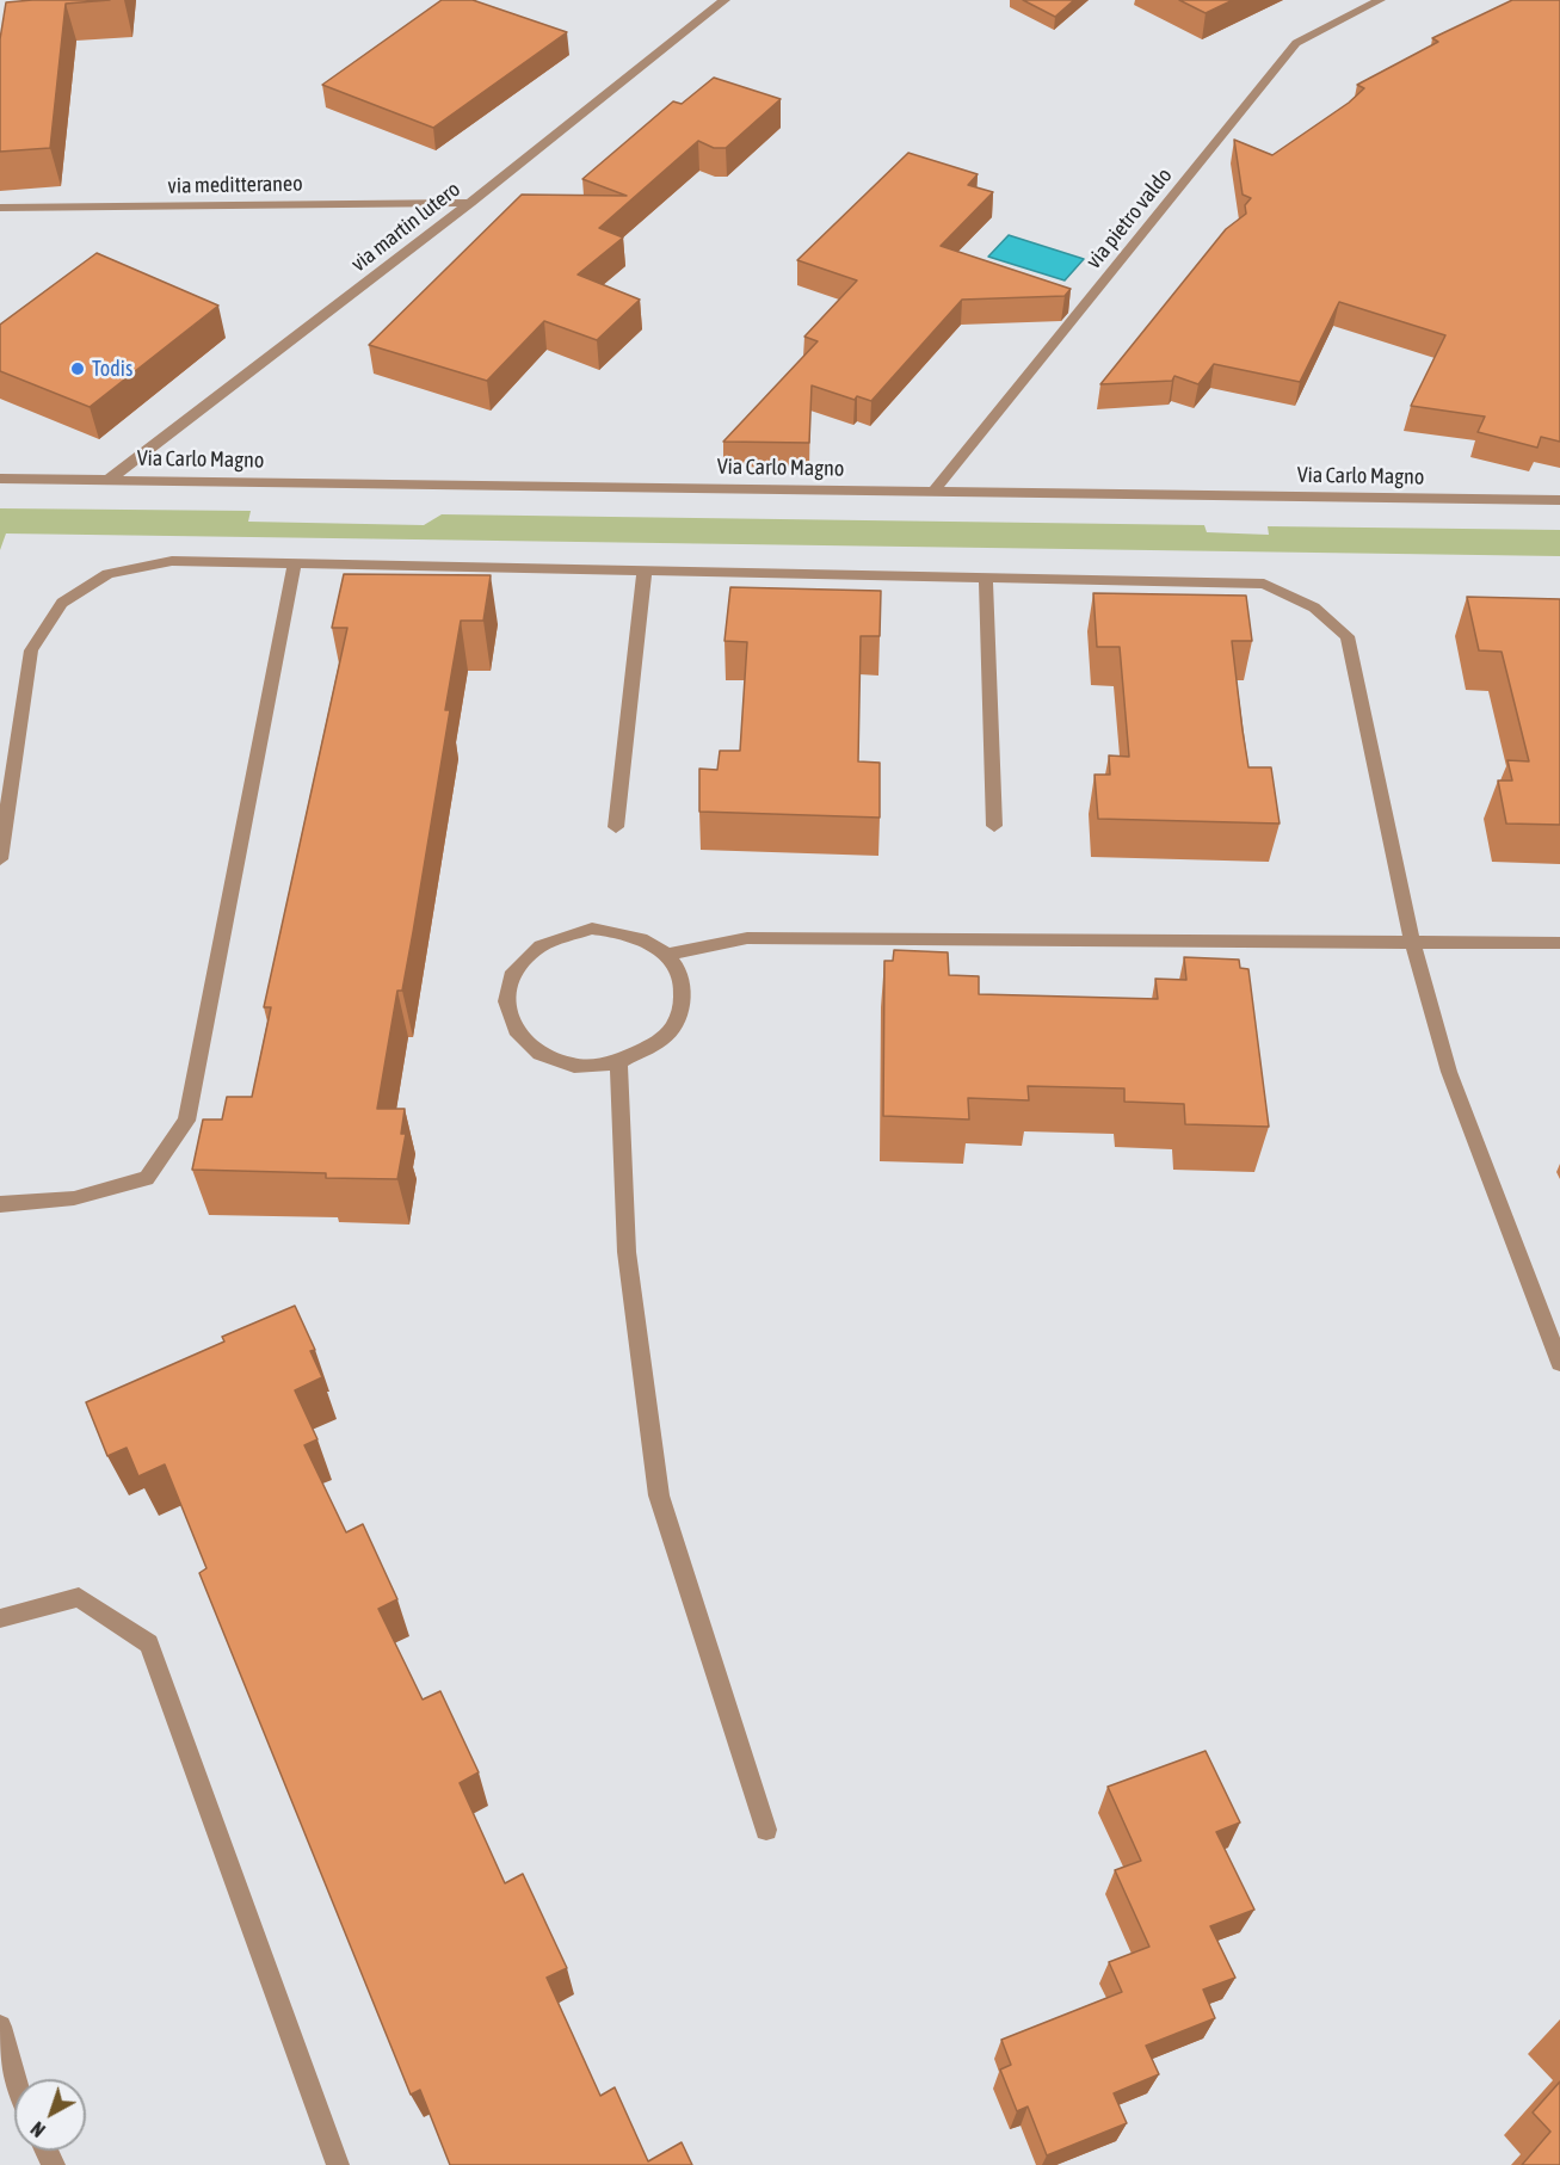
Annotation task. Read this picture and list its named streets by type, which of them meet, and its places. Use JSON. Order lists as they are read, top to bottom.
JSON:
{
  "streets": {
    "street": [
      "via meditteraneo",
      "via pietro valdo",
      "via martin lutero",
      "Via Carlo Magno"
    ]
  },
  "crossings": [
    ["via meditteraneo", "via martin lutero"],
    ["via pietro valdo", "Via Carlo Magno"],
    ["via martin lutero", "Via Carlo Magno"]
  ],
  "places": ["Todis"],
  "north": "bottom left"
}
